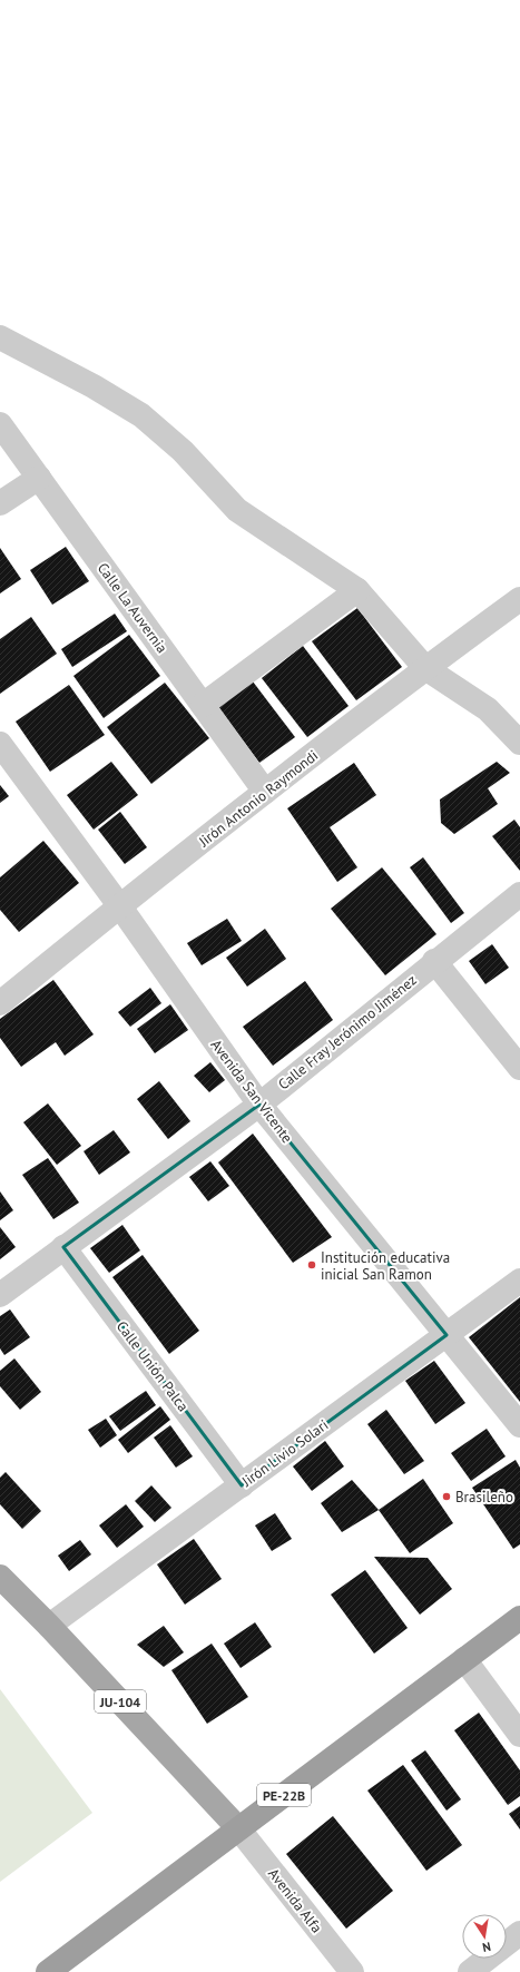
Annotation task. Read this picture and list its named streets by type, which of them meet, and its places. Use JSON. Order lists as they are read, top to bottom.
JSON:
{
  "streets": {
    "highway": ["PE-22B"],
    "main road": ["JU-104"],
    "street": [
      "Calle La Auvernia",
      "Jirón Antonio Raymondi",
      "Calle Fray Jerónimo Jiménez",
      "Avenida San Vicente",
      "Calle Unión Palca",
      "Jirón Livio Solari",
      "Avenida Alfa"
    ]
  },
  "crossings": [
    ["Calle La Auvernia", "Jirón Antonio Raymondi"],
    ["Jirón Antonio Raymondi", "Avenida San Vicente"],
    ["Calle Fray Jerónimo Jiménez", "Avenida San Vicente"],
    ["Calle Fray Jerónimo Jiménez", "Calle Unión Palca"],
    ["Avenida San Vicente", "Jirón Livio Solari"],
    ["Calle Unión Palca", "Jirón Livio Solari"],
    ["Jirón Livio Solari", "JU-104"],
    ["JU-104", "PE-22B"],
    ["JU-104", "Avenida Alfa"],
    ["PE-22B", "Avenida Alfa"]
  ],
  "places": ["Institución educativa inicial San Ramon", "Brasileño"],
  "north": "bottom"
}
